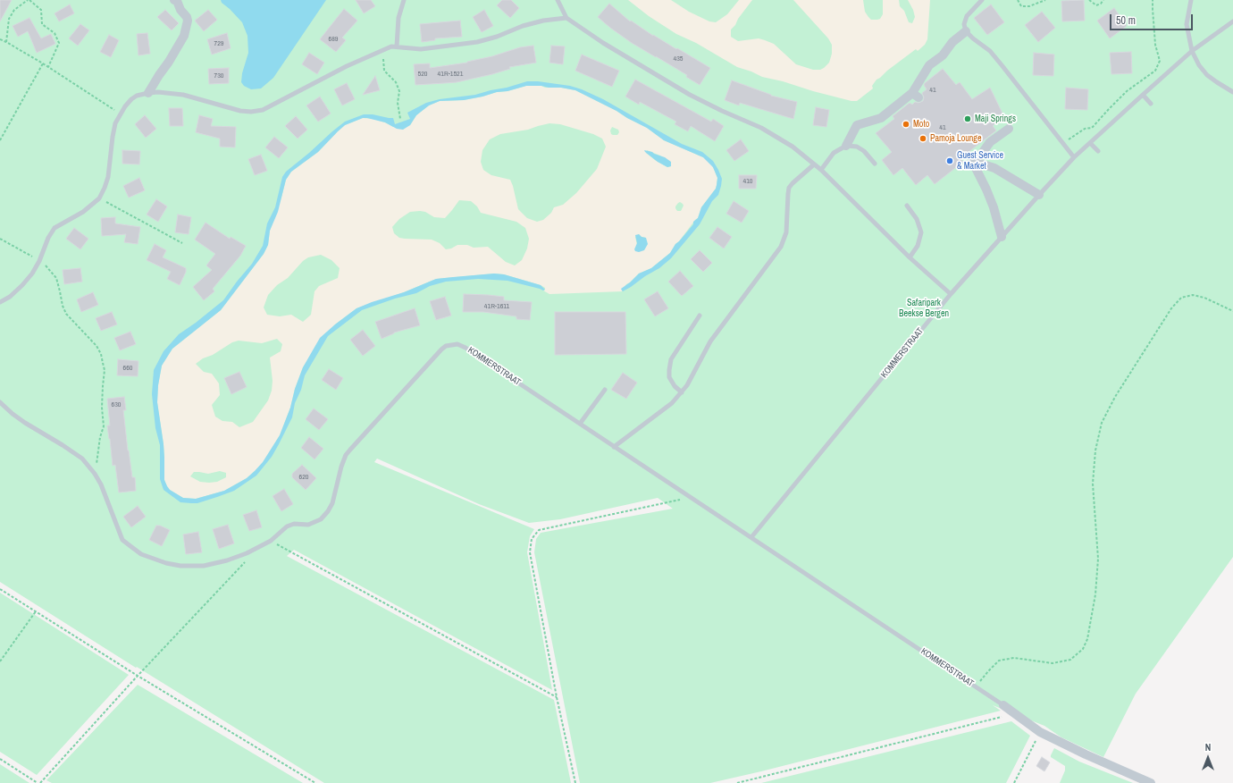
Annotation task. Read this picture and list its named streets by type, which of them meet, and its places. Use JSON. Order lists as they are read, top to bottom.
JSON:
{
  "streets": {
    "street": ["KOMMERSTRAAT"]
  },
  "parks": ["Safaripark Beekse Bergen"],
  "places": [
    "Maji Springs",
    "Moto",
    "Pamoja Lounge",
    "Guest Service & Market"
  ],
  "house_numbers": [
    "689",
    "729",
    "435",
    "520",
    "41R-1521",
    "730",
    "41",
    "41",
    "410",
    "41R-1611",
    "660",
    "630",
    "620"
  ],
  "scale_bar": "50 m",
  "north": "top"
}
